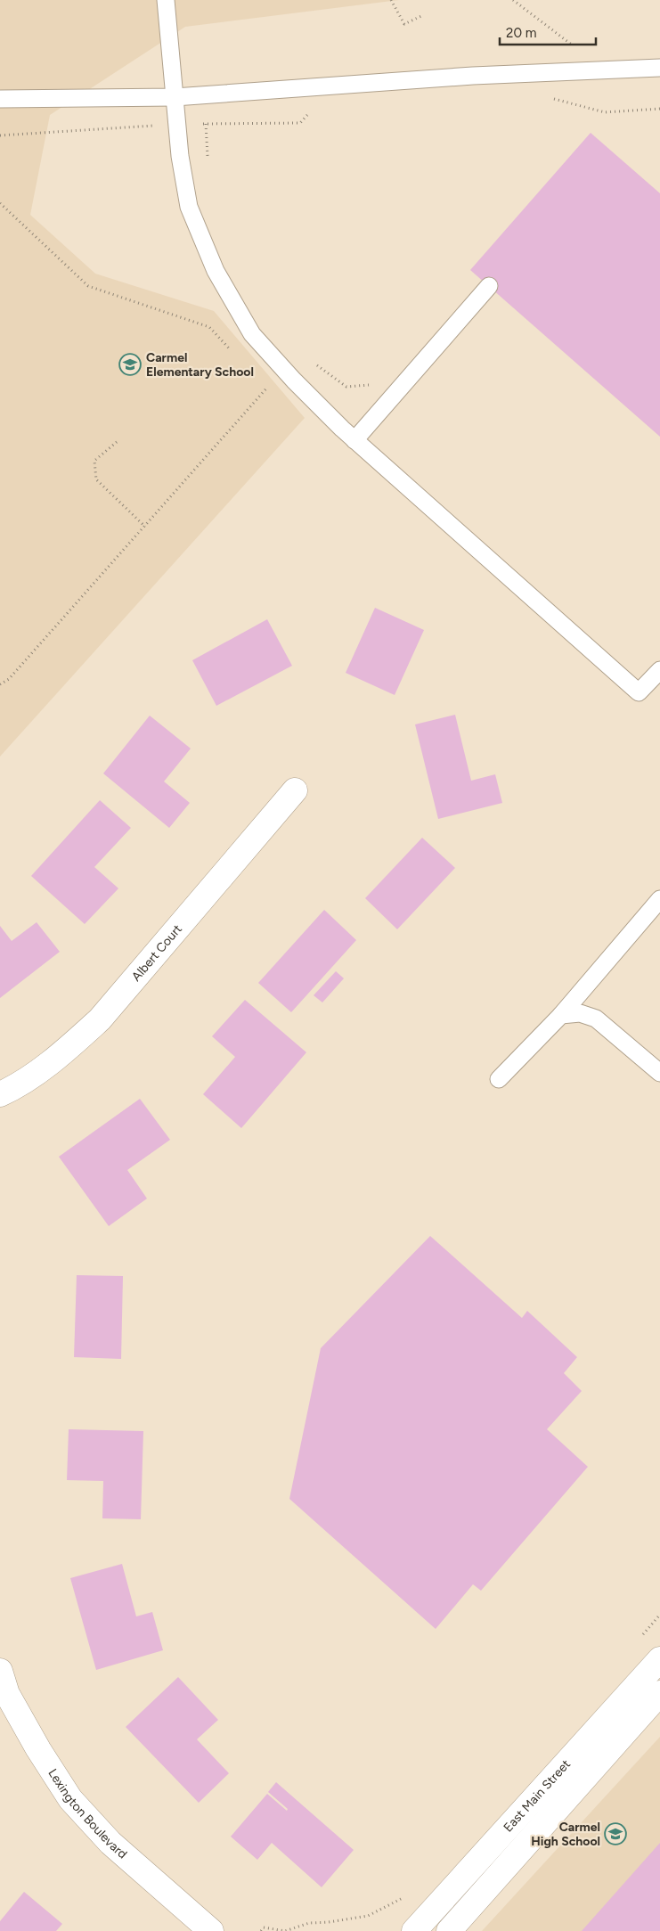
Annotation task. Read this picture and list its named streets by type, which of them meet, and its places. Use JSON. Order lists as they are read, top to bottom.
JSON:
{
  "streets": {
    "street": ["Albert Court", "East Main Street", "Lexington Boulevard"]
  },
  "places": {
    "school or university": ["Carmel Elementary School", "Carmel High School"]
  },
  "scale_bar": "20 m"
}
